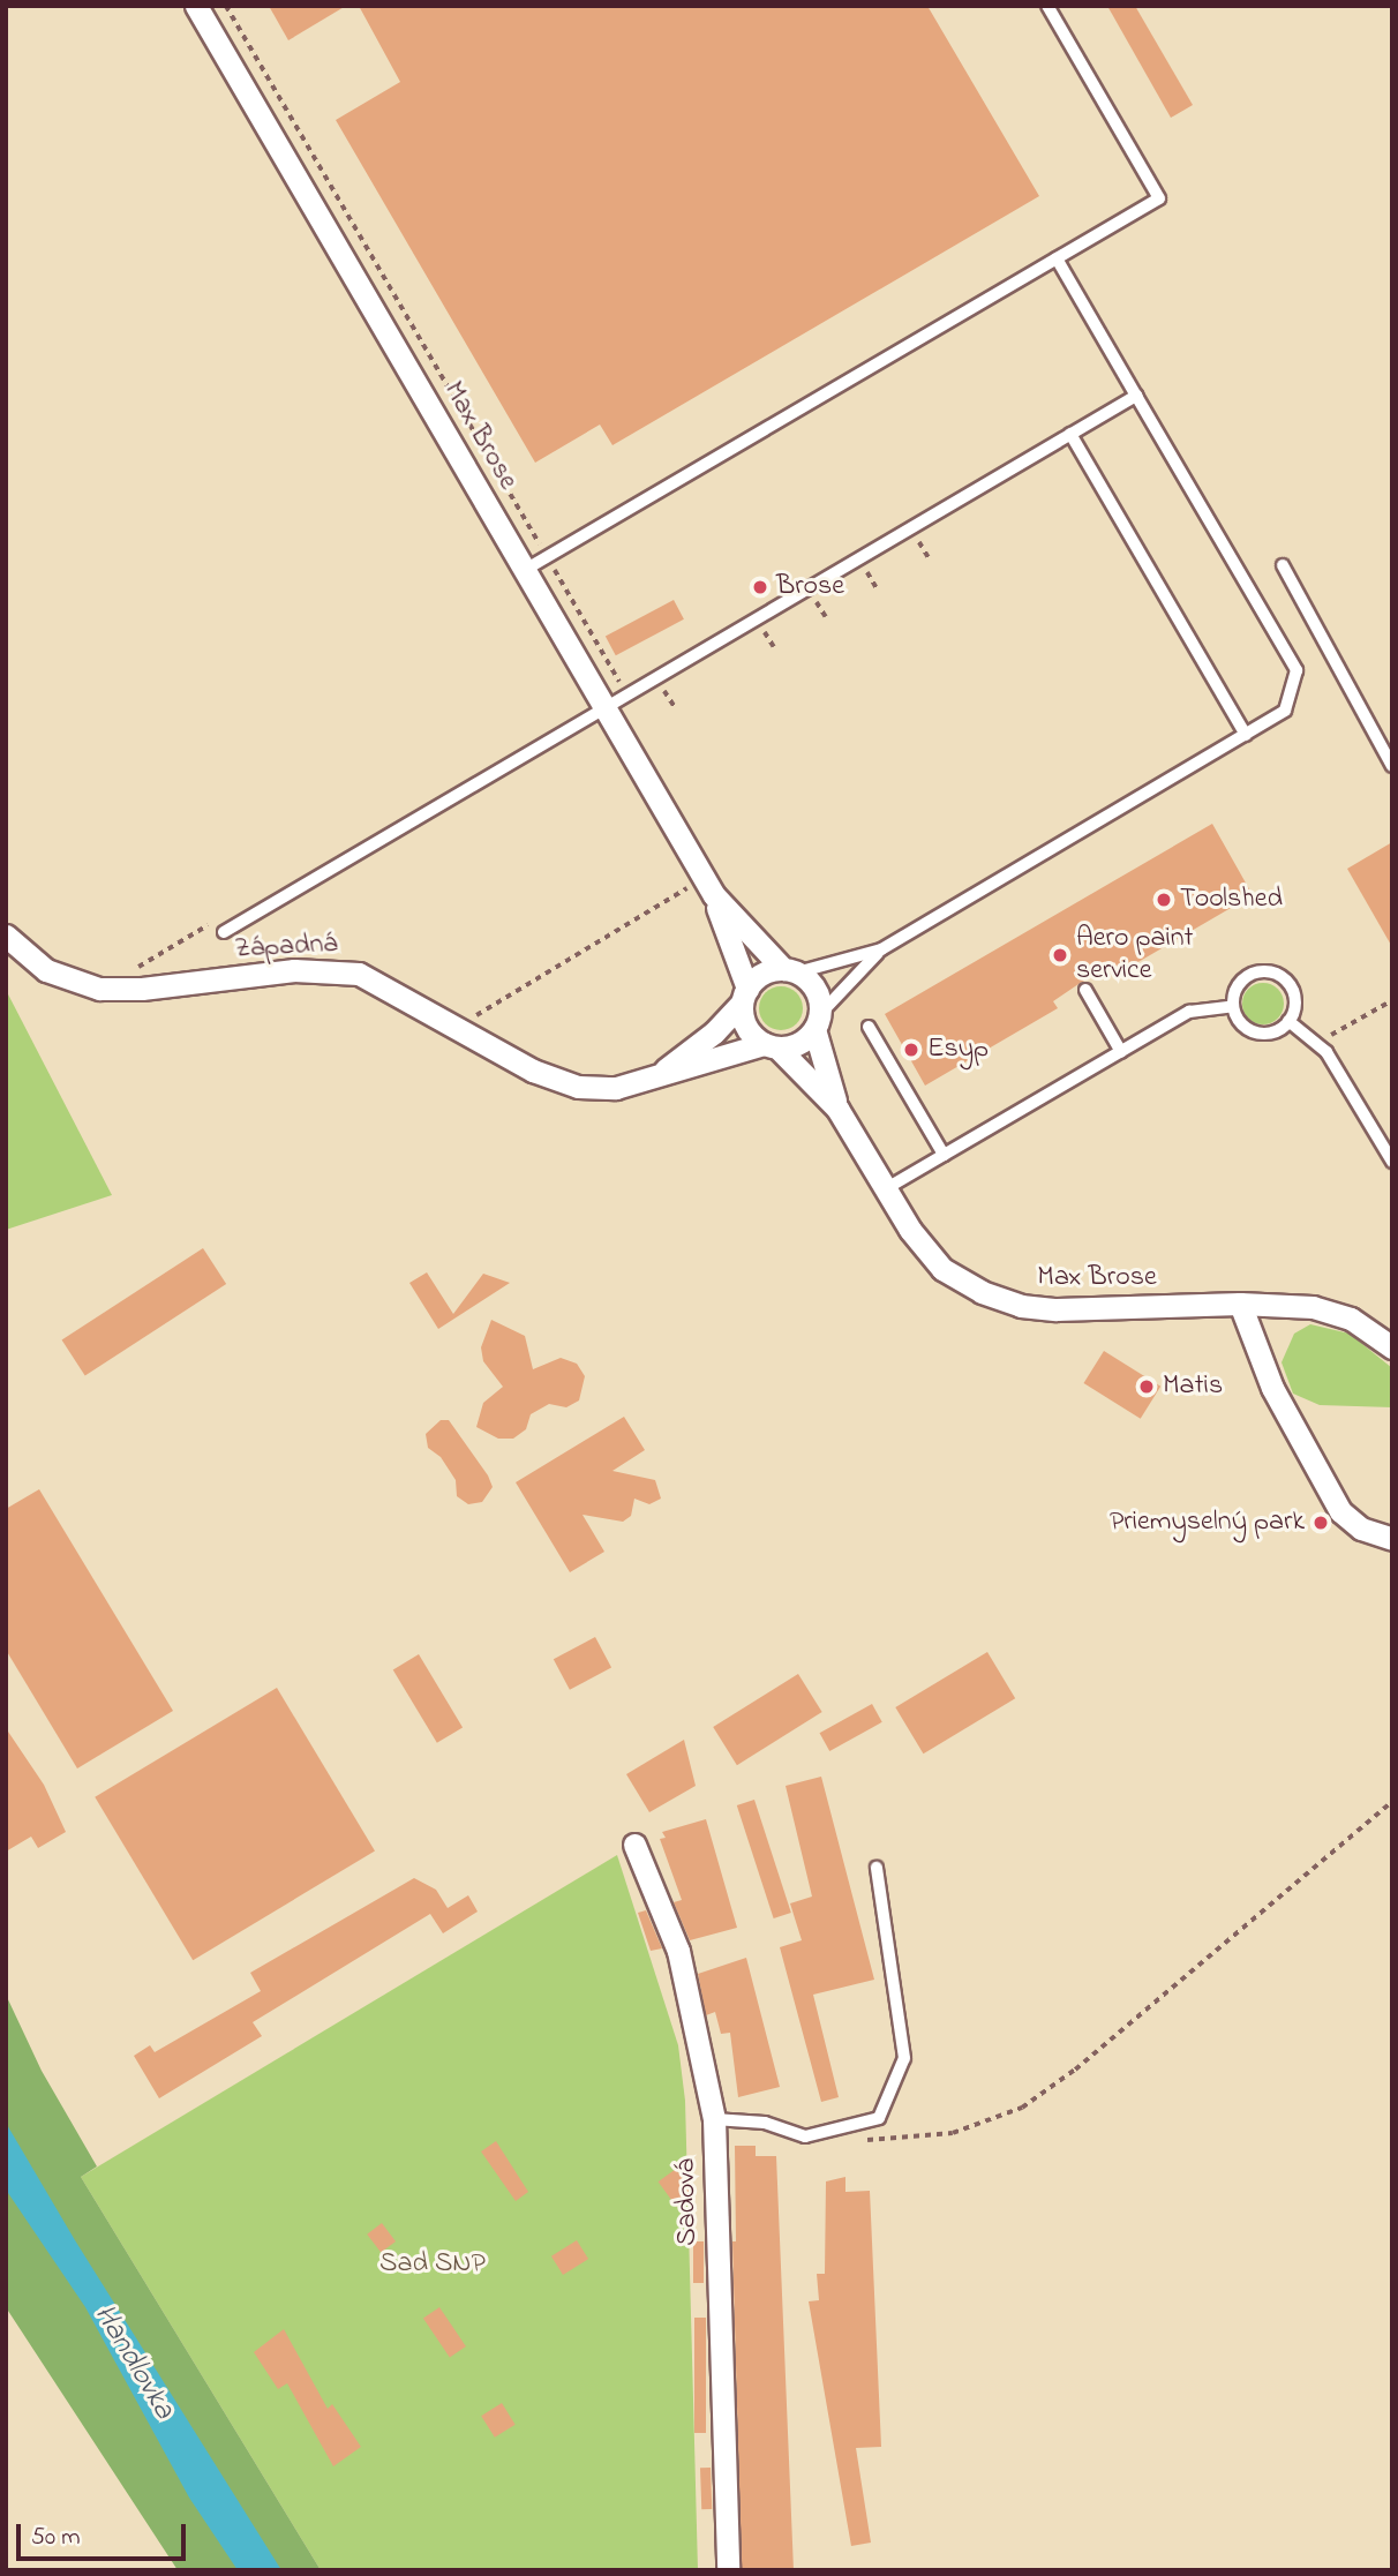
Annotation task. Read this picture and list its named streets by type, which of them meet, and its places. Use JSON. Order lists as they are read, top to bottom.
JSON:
{
  "streets": {
    "street": ["Max Brose", "Západná", "Sadová"]
  },
  "crossings": [
    ["Max Brose", "Západná"]
  ],
  "water": ["Handlovka"],
  "parks": ["Sad SNP"],
  "places": [
    "Brose",
    "Toolshed",
    "Aero paint service",
    "Esyp",
    "Matis",
    "Priemyselný park"
  ],
  "scale_bar": "50 m"
}
